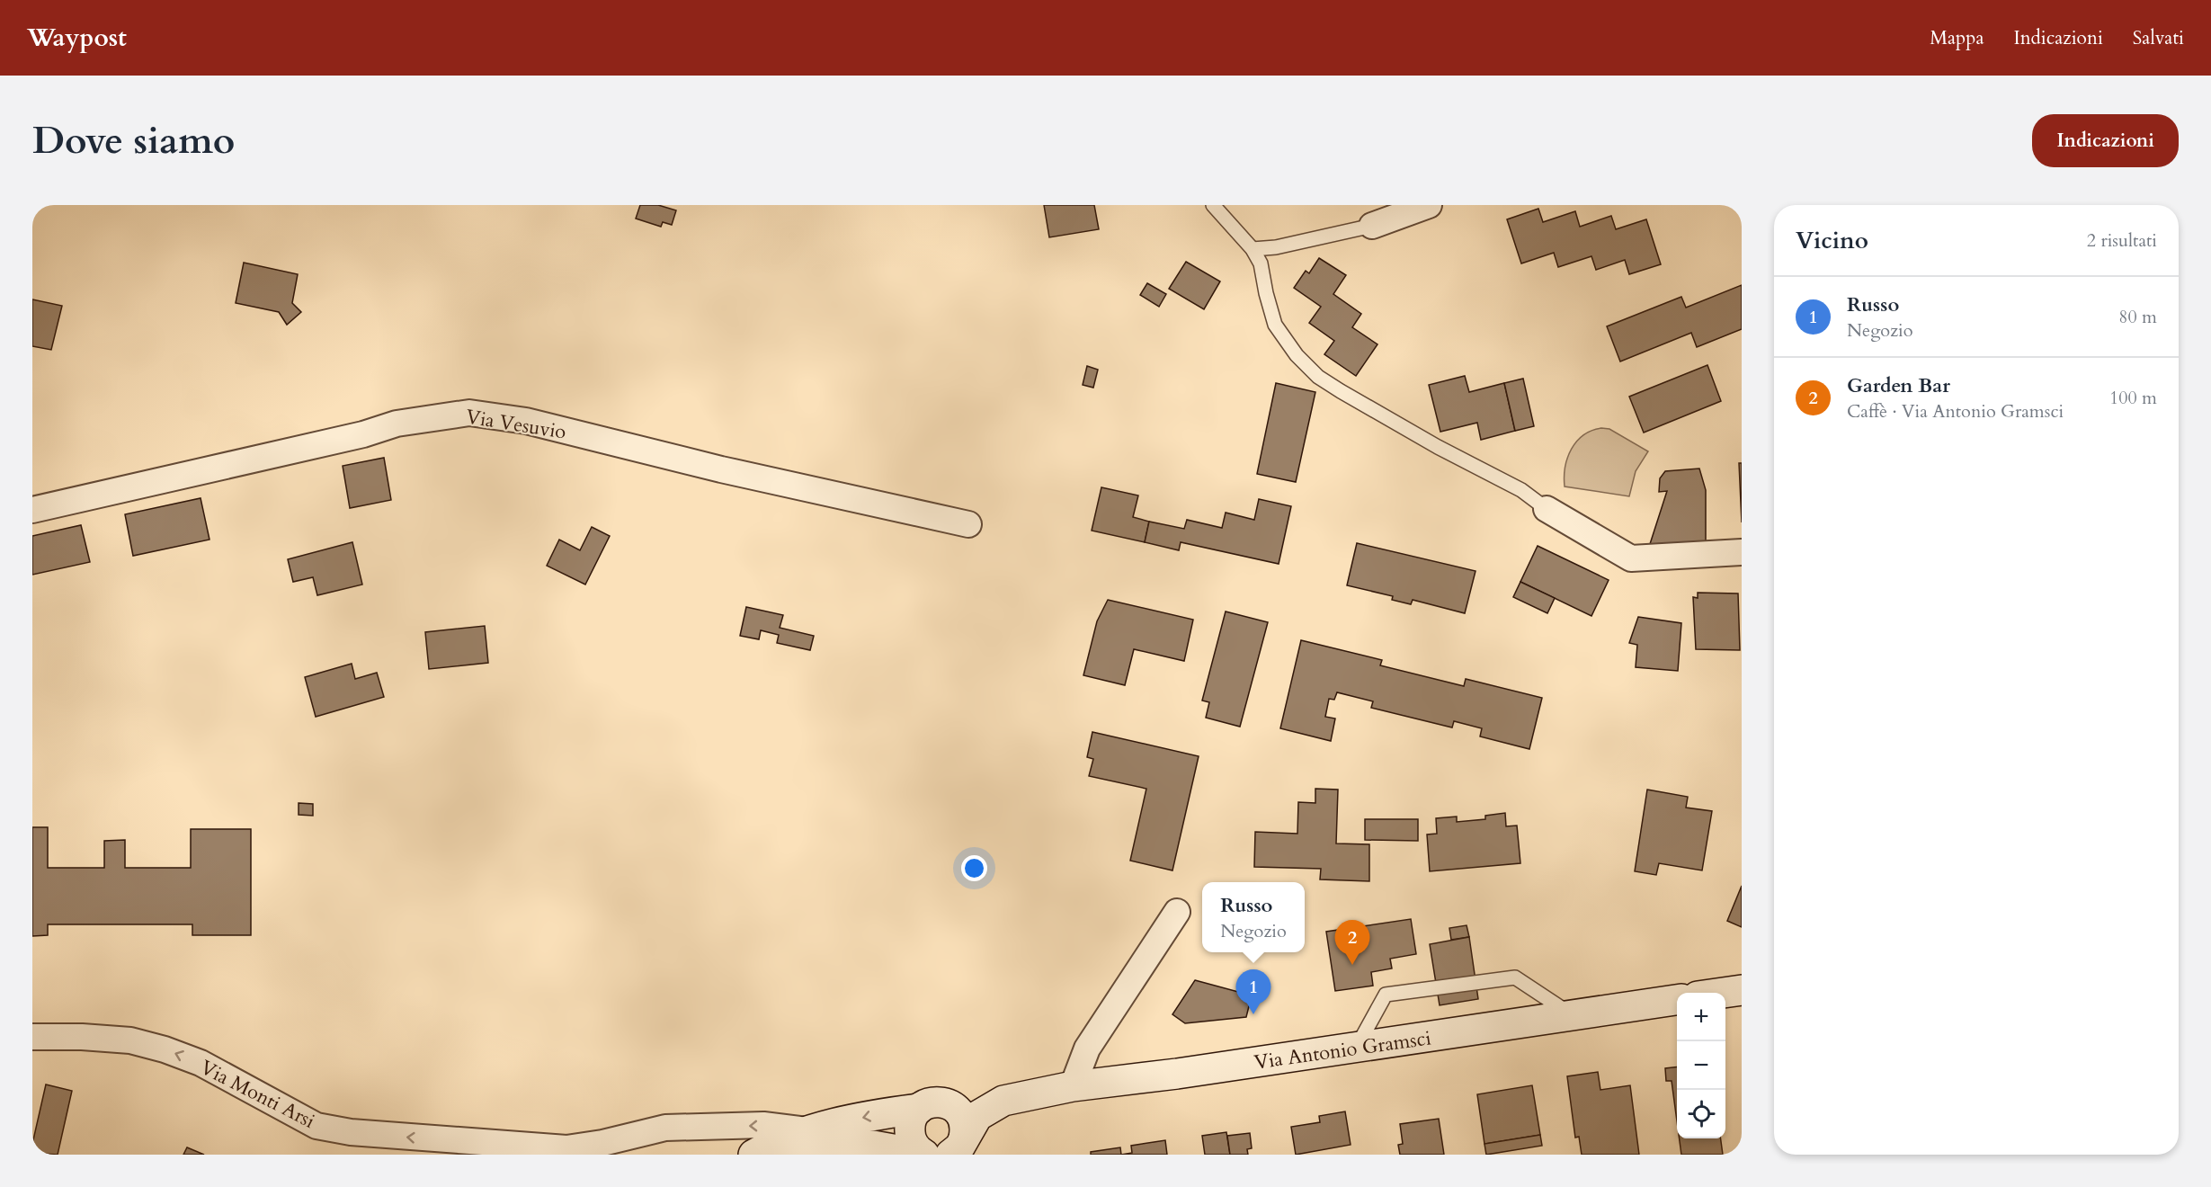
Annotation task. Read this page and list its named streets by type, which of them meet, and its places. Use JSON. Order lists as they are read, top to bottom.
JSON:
{
  "streets": {
    "main road": ["Via Antonio Gramsci"],
    "street": ["Via Vesuvio", "Via Monti Arsi"]
  },
  "one_way": ["Via Monti Arsi"],
  "page": {
    "header": "Waypost",
    "nav": ["Mappa", "Indicazioni", "Salvati"],
    "buttons": "Indicazioni",
    "title": "Dove siamo",
    "heading": ["Vicino", "2 risultati"],
    "list": [
      {
        "mark": "1",
        "name": "Russo",
        "note": "Negozio",
        "value": "80 m"
      },
      {
        "mark": "2",
        "name": "Garden Bar",
        "note": "Caffè · Via Antonio Gramsci",
        "value": "100 m"
      }
    ],
    "popup": ["Russo", "Negozio"],
    "pins": ["2", "1"],
    "map_buttons": ["+", "−"]
  }
}
